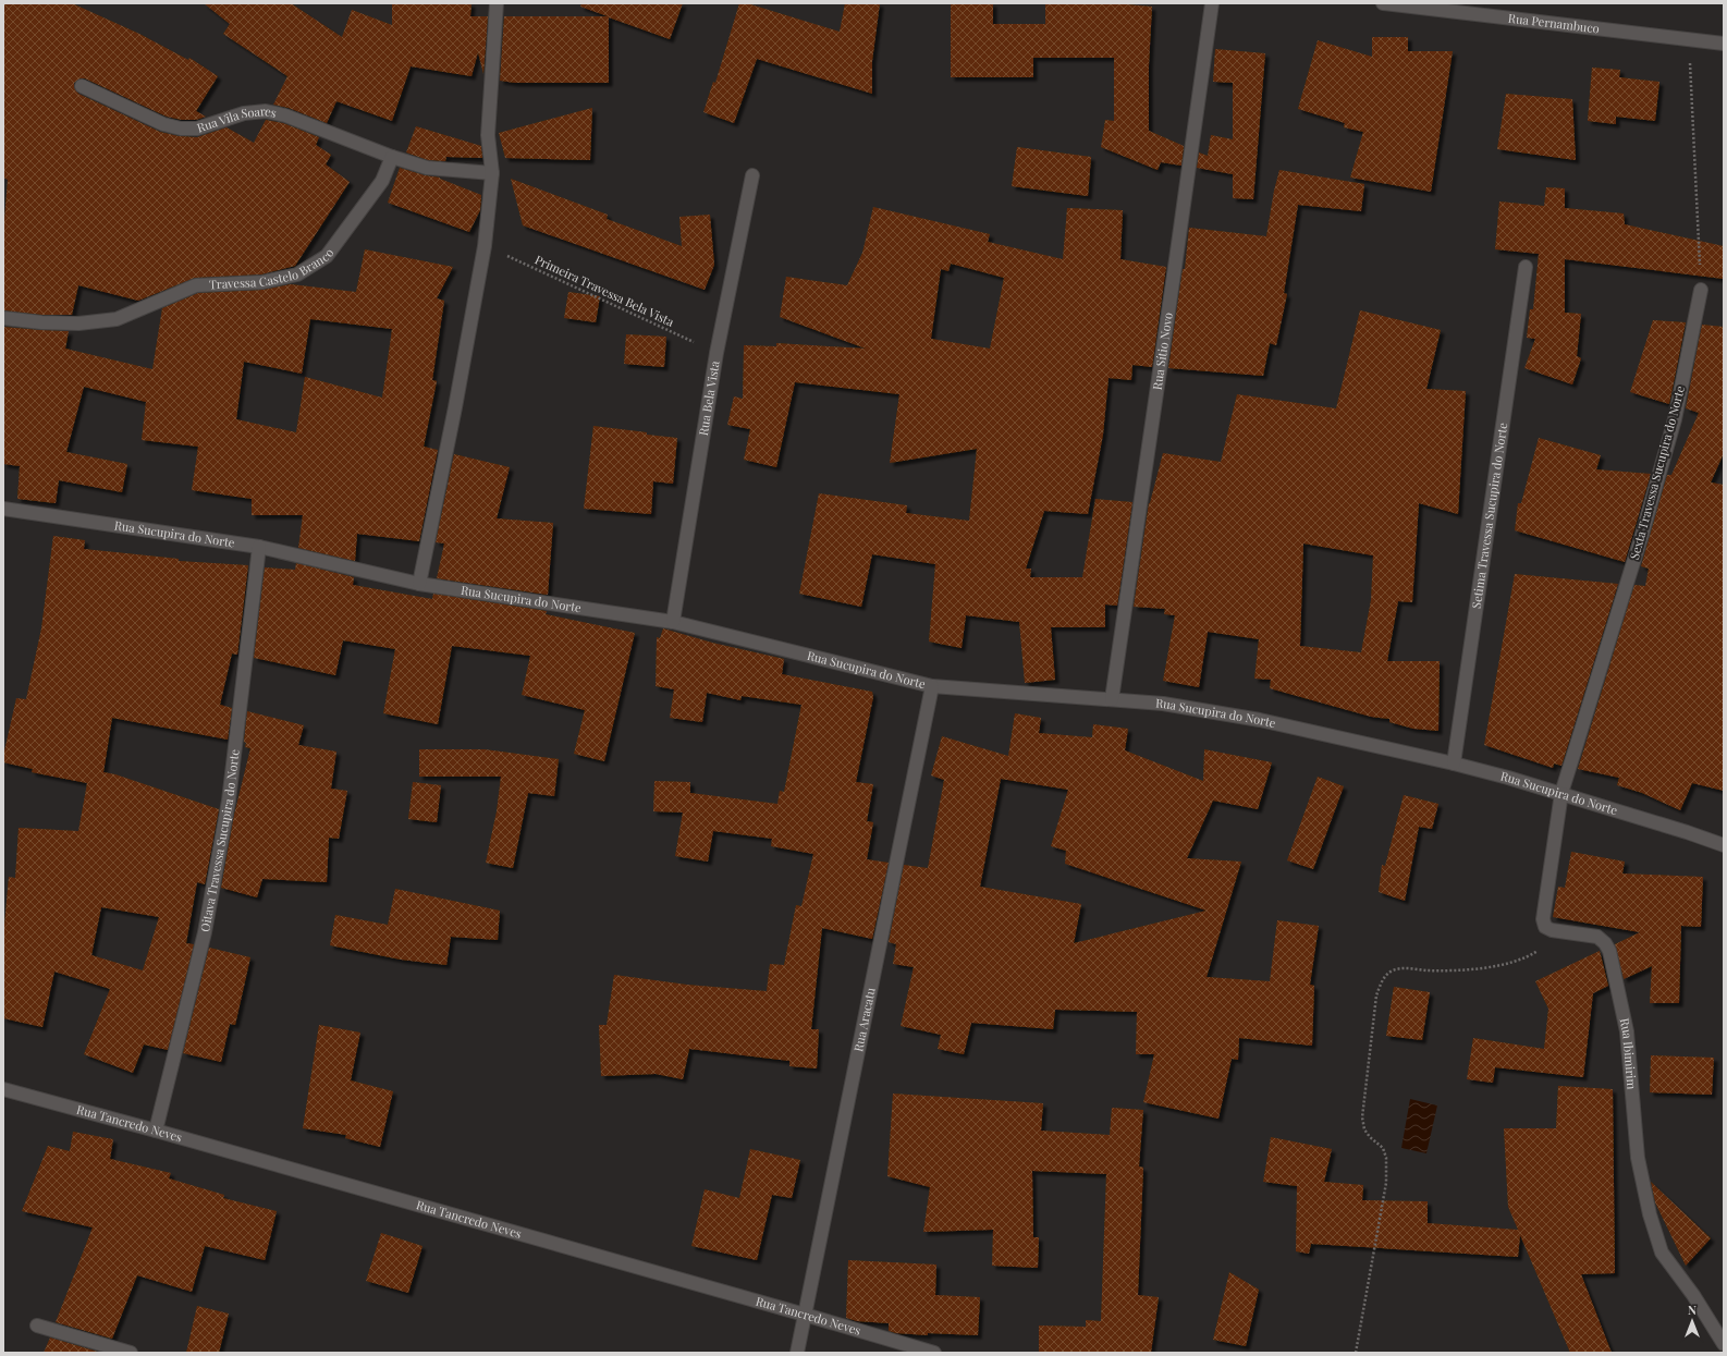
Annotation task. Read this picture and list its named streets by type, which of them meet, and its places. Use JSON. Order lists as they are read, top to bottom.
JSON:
{
  "streets": {
    "street": [
      "Rua Pernambuco",
      "Rua Vila Soares",
      "Travessa Castelo Branco",
      "Rua Sítio Novo",
      "Rua Bela Vista",
      "Sexta Travessa Sucupira do Norte",
      "Setima Travessa Sucupira do Norte",
      "Rua Sucupira do Norte",
      "Oitava Travessa Sucupira do Norte",
      "Rua Aracatu",
      "Rua Ibimirim",
      "Rua Tancredo Neves"
    ],
    "path": ["Primeira Travessa Bela Vista"]
  },
  "crossings": [
    ["Rua Vila Soares", "Travessa Castelo Branco"],
    ["Primeira Travessa Bela Vista", "Rua Bela Vista"],
    ["Rua Sítio Novo", "Rua Sucupira do Norte"],
    ["Rua Bela Vista", "Rua Sucupira do Norte"],
    ["Sexta Travessa Sucupira do Norte", "Rua Sucupira do Norte"],
    ["Sexta Travessa Sucupira do Norte", "Rua Ibimirim"],
    ["Setima Travessa Sucupira do Norte", "Rua Sucupira do Norte"],
    ["Rua Sucupira do Norte", "Oitava Travessa Sucupira do Norte"],
    ["Rua Sucupira do Norte", "Rua Aracatu"],
    ["Rua Sucupira do Norte", "Rua Ibimirim"],
    ["Oitava Travessa Sucupira do Norte", "Rua Tancredo Neves"],
    ["Rua Aracatu", "Rua Tancredo Neves"]
  ],
  "north": "top"
}
